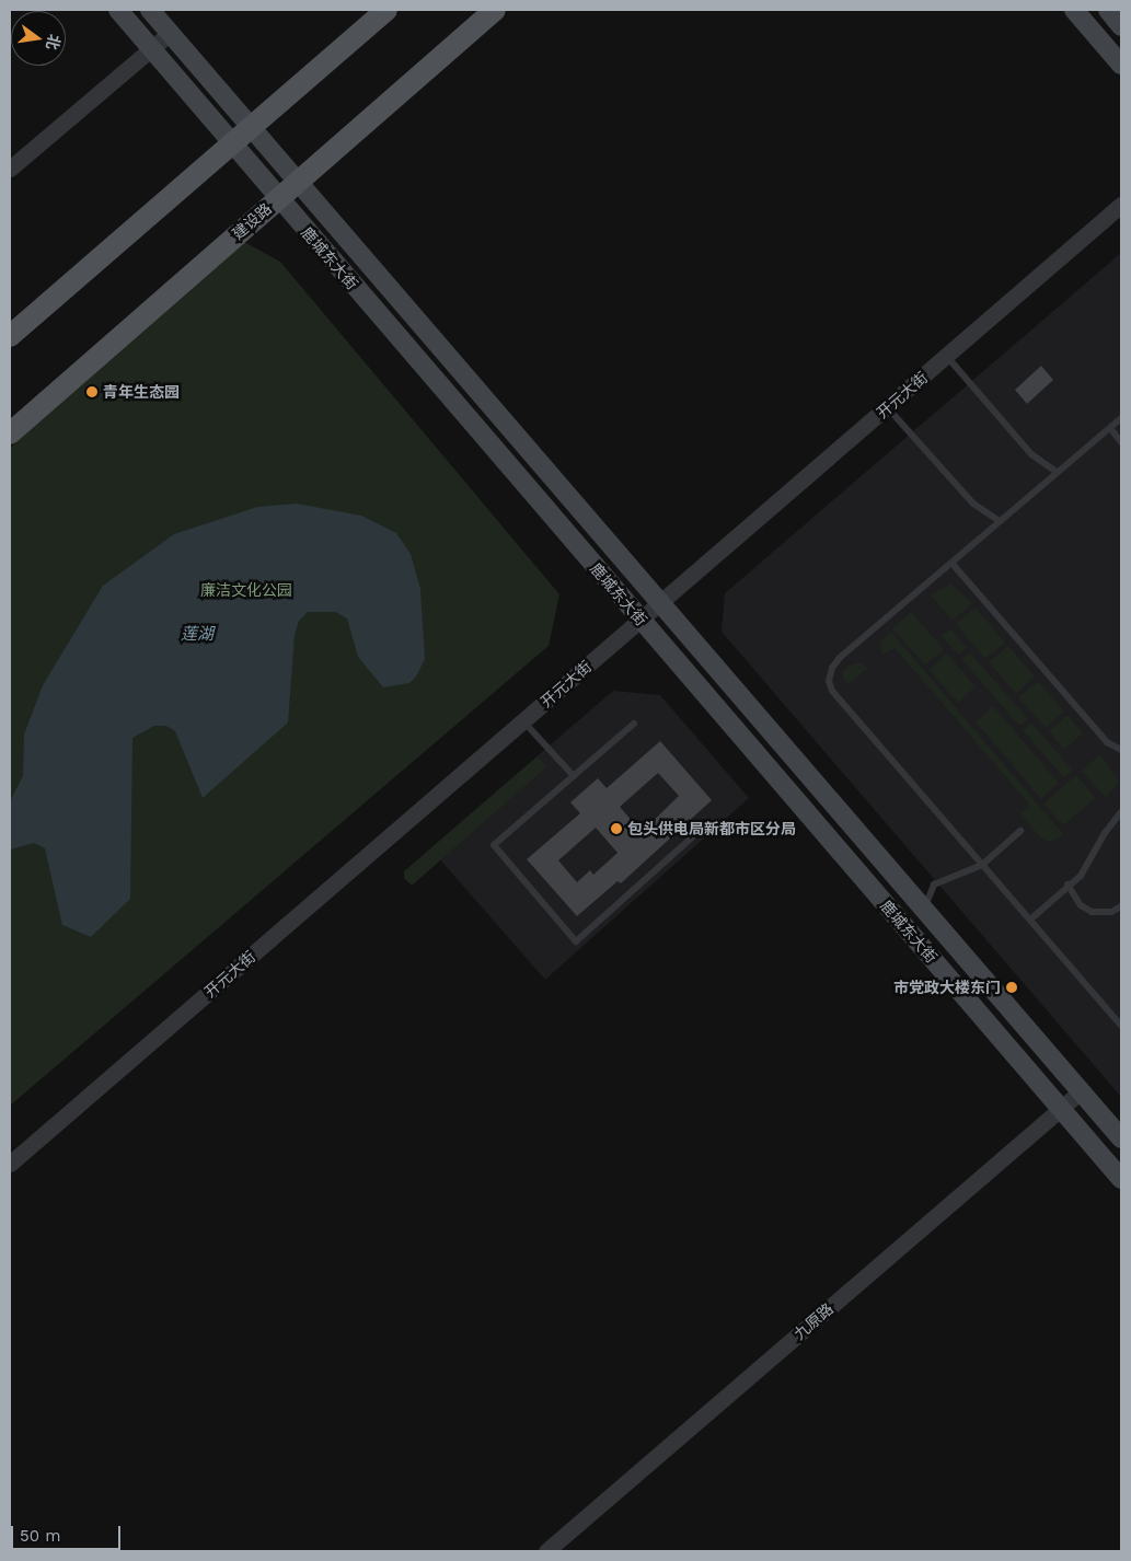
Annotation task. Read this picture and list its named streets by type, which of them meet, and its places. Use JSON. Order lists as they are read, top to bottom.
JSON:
{
  "streets": {
    "main road": ["建设路", "鹿城东大街"],
    "street": ["开元大街", "九原路"]
  },
  "crossings": [
    ["建设路", "鹿城东大街"],
    ["鹿城东大街", "开元大街"],
    ["鹿城东大街", "九原路"]
  ],
  "water": ["莲湖"],
  "parks": ["廉洁文化公园"],
  "places": ["青年生态园", "包头供电局新都市区分局", "市党政大楼东门"],
  "scale_bar": "50 m",
  "north": "right"
}
